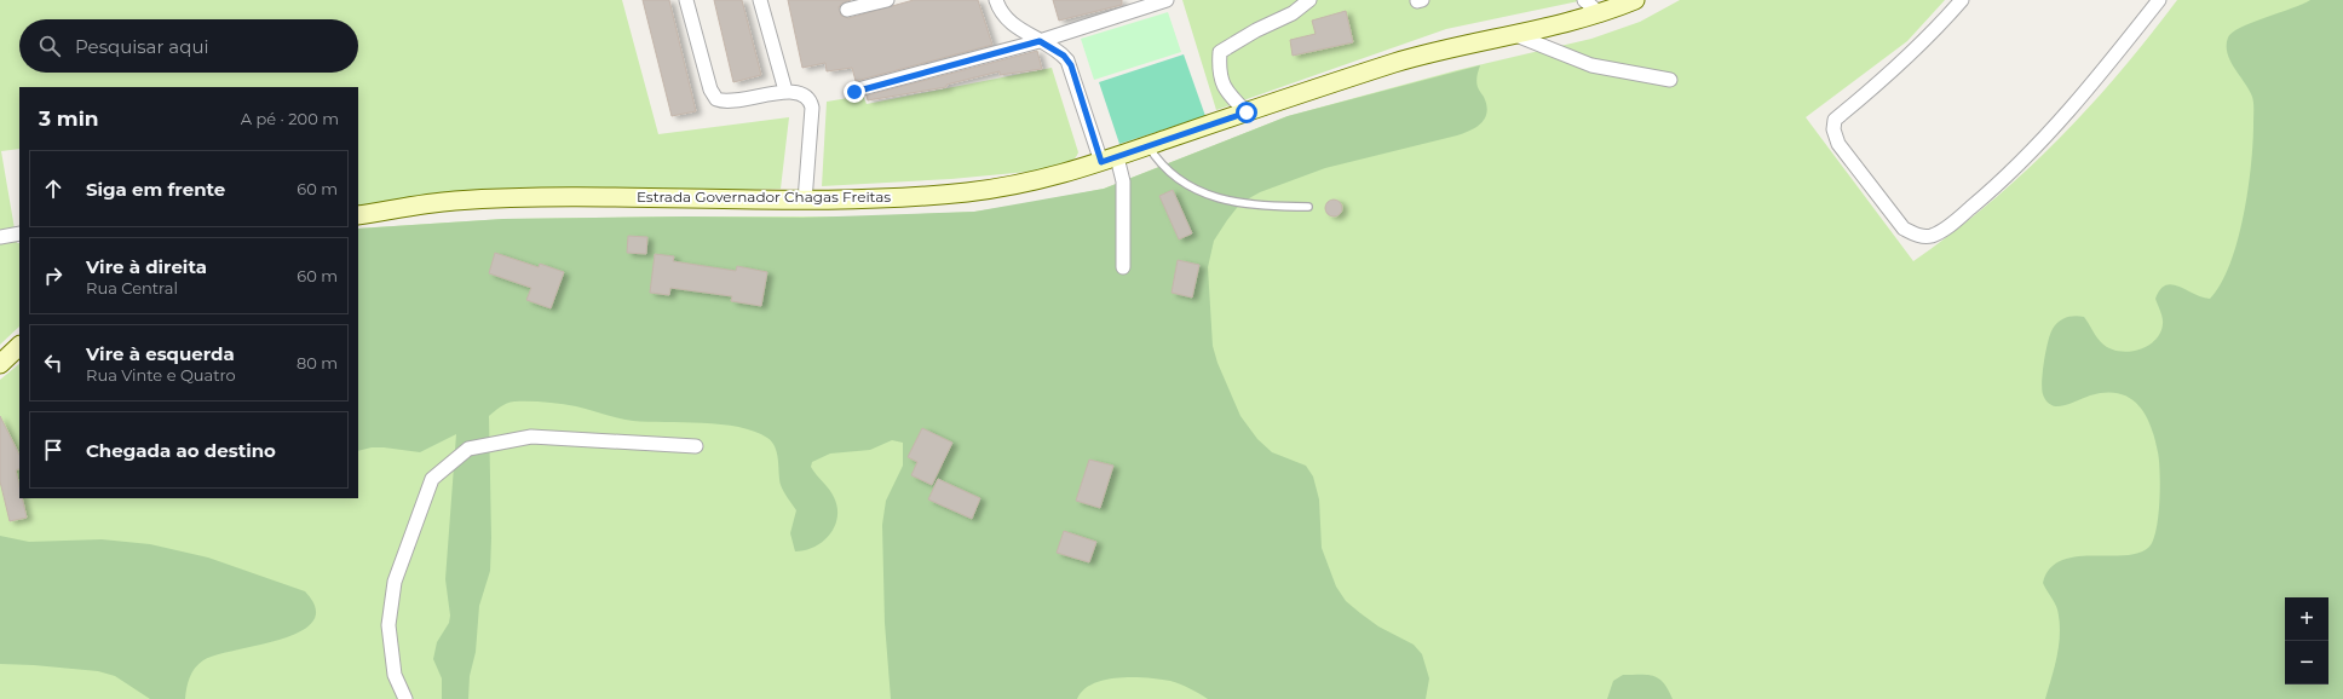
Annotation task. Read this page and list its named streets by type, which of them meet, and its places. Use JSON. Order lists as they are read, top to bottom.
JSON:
{
  "streets": {
    "main road": ["Estrada Governador Chagas Freitas"]
  },
  "page": {
    "search": "Pesquisar aqui",
    "heading": ["3 min", "A pé · 200 m"],
    "list": [
      ["Siga em frente", "60 m"],
      ["Vire à direita", "Rua Central", "60 m"],
      ["Vire à esquerda", "Rua Vinte e Quatro", "80 m"],
      "Chegada ao destino"
    ],
    "map_buttons": ["+", "−"]
  }
}
